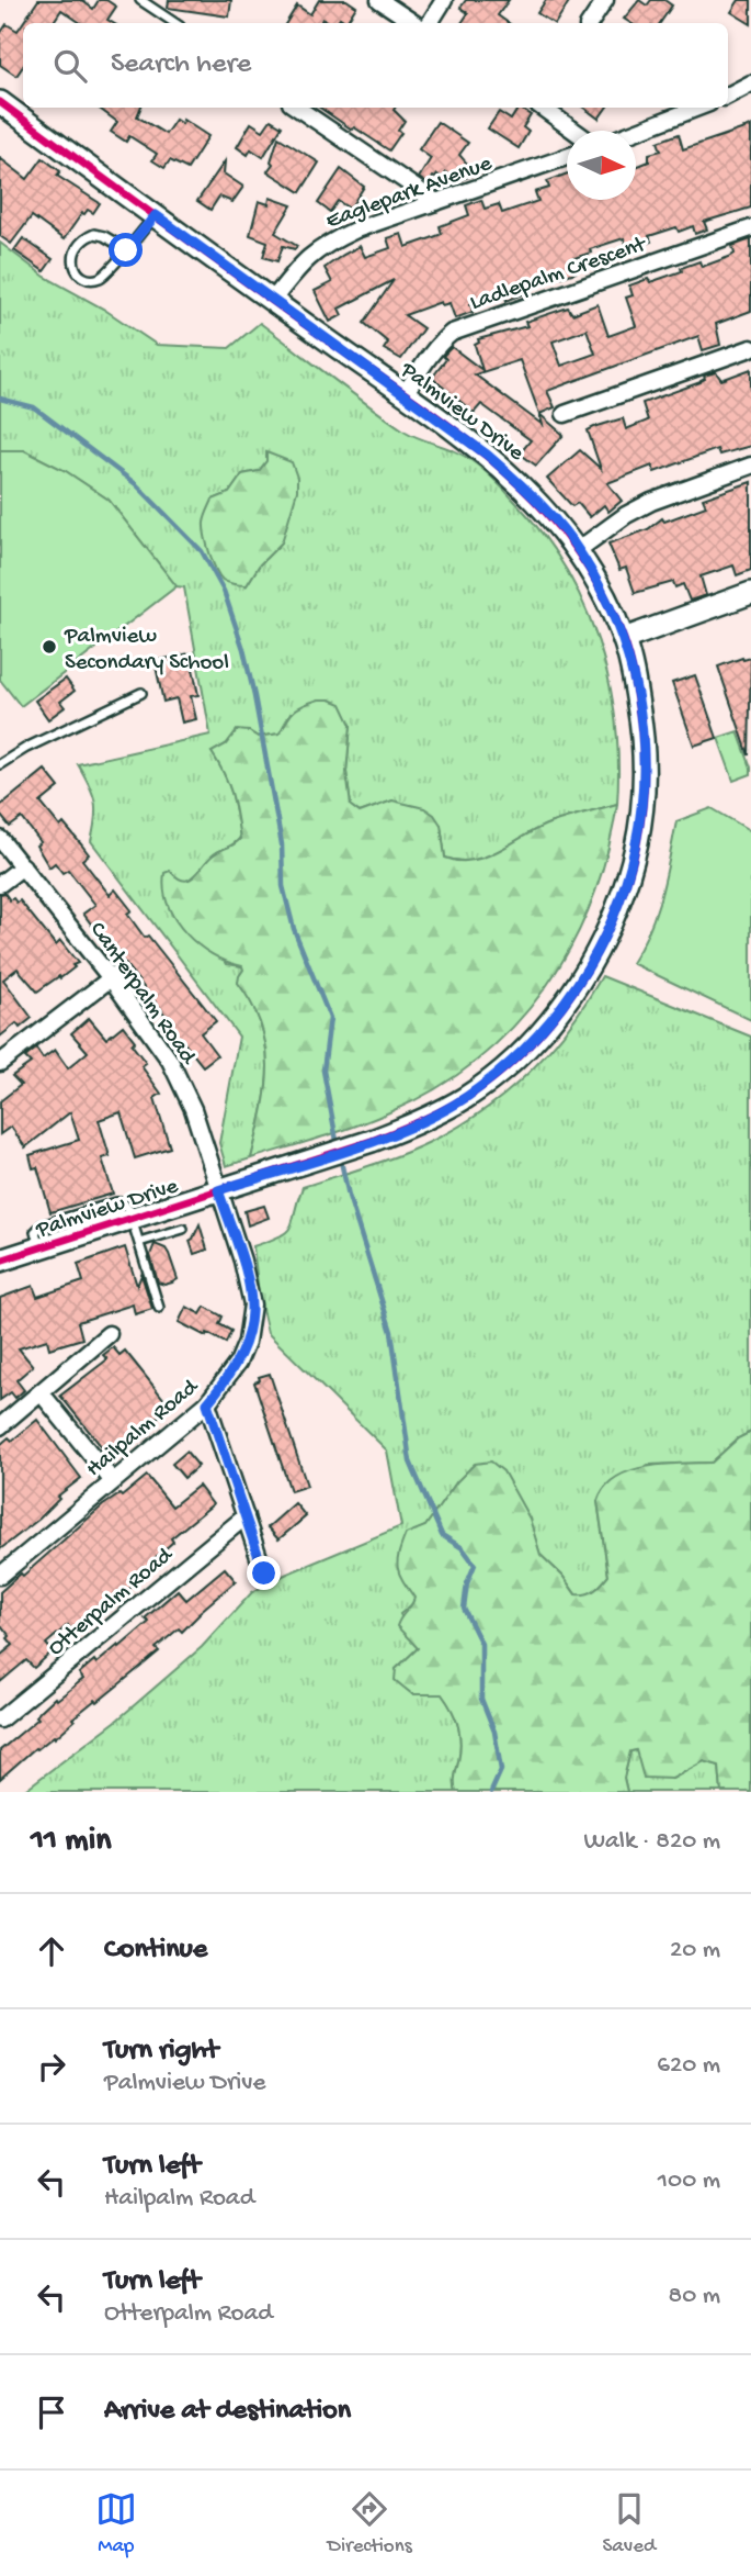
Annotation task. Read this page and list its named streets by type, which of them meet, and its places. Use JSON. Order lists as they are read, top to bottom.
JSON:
{
  "streets": {
    "street": [
      "Eaglepark Avenue",
      "Ladlepalm Crescent",
      "Palmview Drive",
      "Canterpalm Road",
      "Hailpalm Road",
      "Otterpalm Road"
    ]
  },
  "crossings": [
    ["Eaglepark Avenue", "Palmview Drive"],
    ["Ladlepalm Crescent", "Palmview Drive"],
    ["Palmview Drive", "Canterpalm Road"],
    ["Palmview Drive", "Hailpalm Road"],
    ["Canterpalm Road", "Hailpalm Road"]
  ],
  "places": ["Palmview Secondary School"],
  "north": "right",
  "page": {
    "search": "Search here",
    "heading": ["11 min", "Walk · 820 m"],
    "list": [
      ["Continue", "20 m"],
      ["Turn right", "Palmview Drive", "620 m"],
      ["Turn left", "Hailpalm Road", "100 m"],
      ["Turn left", "Otterpalm Road", "80 m"],
      "Arrive at destination"
    ],
    "nav": ["Map", "Directions", "Saved"]
  }
}
